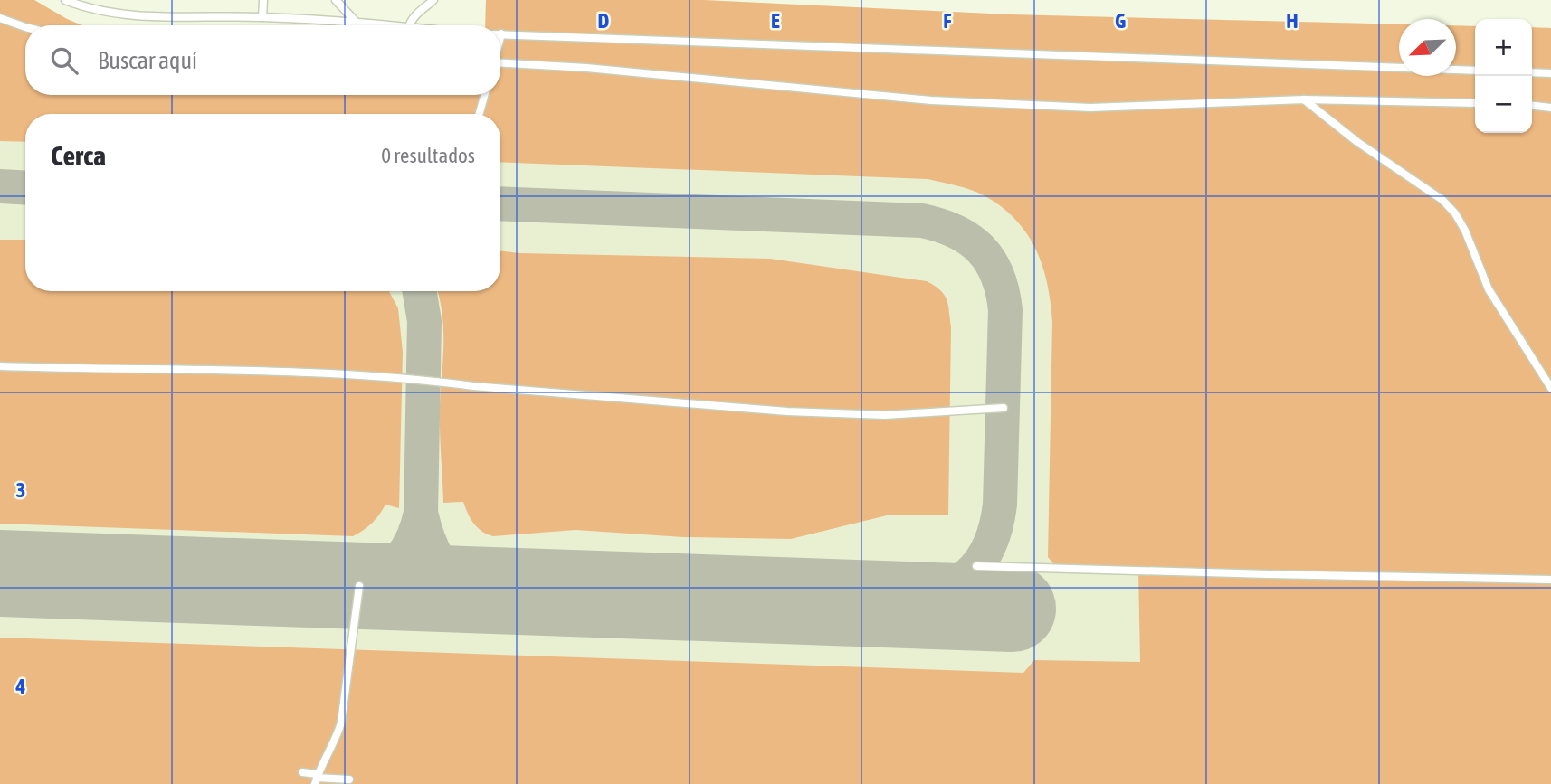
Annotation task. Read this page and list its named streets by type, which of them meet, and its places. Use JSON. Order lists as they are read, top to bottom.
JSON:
{
  "north": "bottom left",
  "page": {
    "map_buttons": ["+", "−"],
    "search": "Buscar aquí",
    "heading": ["Cerca", "0 resultados"]
  },
  "grid": {
    "columns": [
      "D",
      "E",
      "F",
      "G",
      "H"
    ],
    "rows": ["3", "4"]
  }
}
